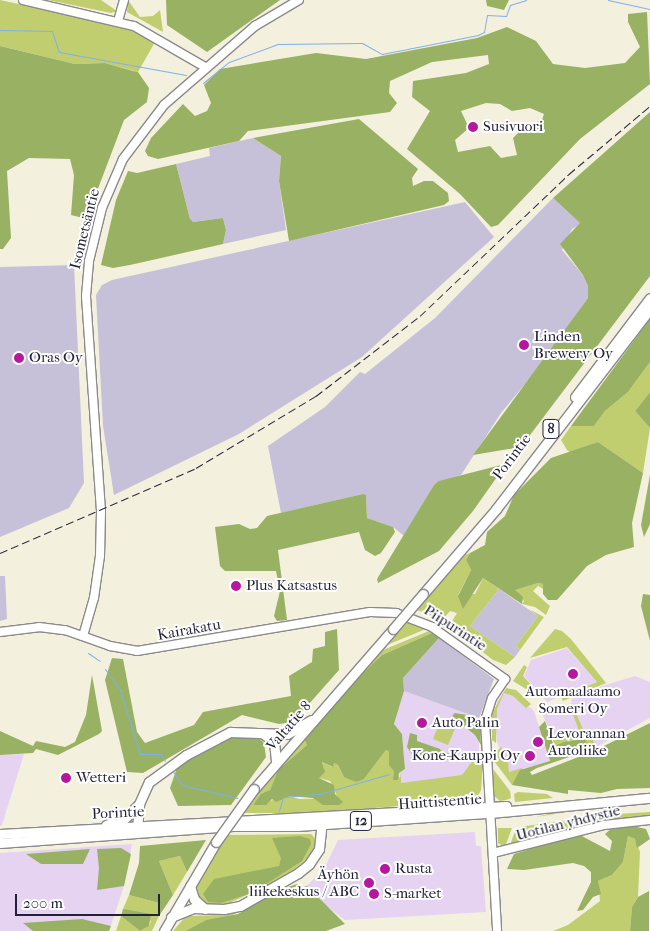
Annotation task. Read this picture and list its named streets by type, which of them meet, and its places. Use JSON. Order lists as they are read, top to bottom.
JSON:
{
  "streets": {
    "highway": [
      "8",
      "Porintie",
      "Valtatie 8",
      "Huittistentie",
      "12"
    ],
    "main road": [
      "Isometsäntie",
      "Piipurintie",
      "Kairakatu",
      "Uotilan yhdystie"
    ]
  },
  "crossings": [
    ["Isometsäntie", "Kairakatu"],
    ["8", "Valtatie 8"],
    ["Porintie", "Valtatie 8"],
    ["Porintie", "Huittistentie"],
    ["Piipurintie", "Kairakatu"],
    ["Piipurintie", "Huittistentie"]
  ],
  "places": [
    "Susivuori",
    "Linden Brewery Oy",
    "Oras Oy",
    "Plus Katsastus",
    "Automaalaamo Someri Oy",
    "Auto Palin",
    "Levorannan Autoliike",
    "Kone-Kauppi Oy",
    "Wetteri",
    "Rusta",
    "Äyhön liikekeskus / ABC",
    "S-market"
  ],
  "scale_bar": "200 m"
}
